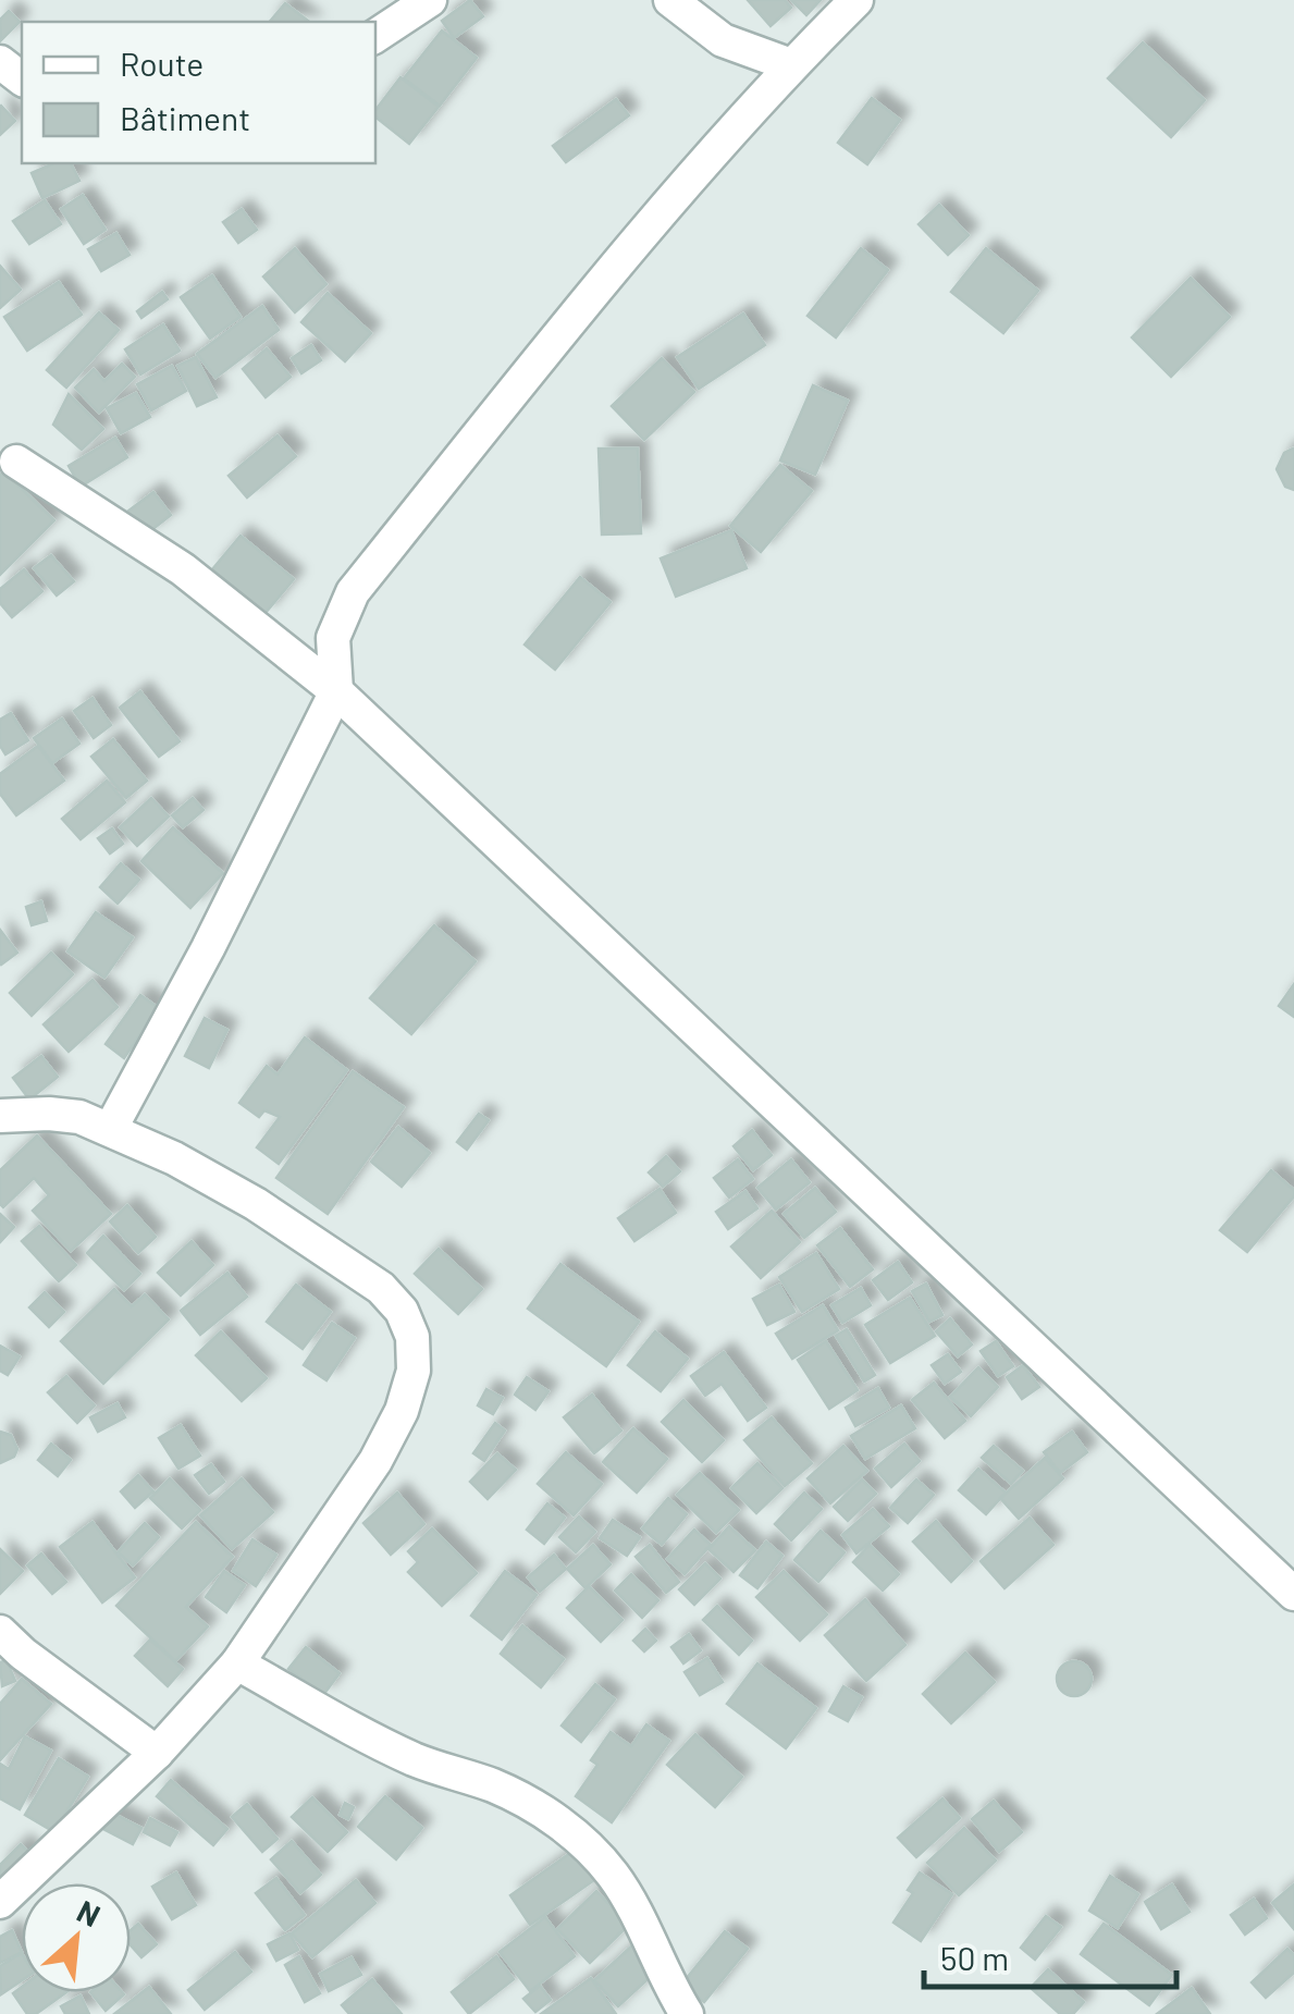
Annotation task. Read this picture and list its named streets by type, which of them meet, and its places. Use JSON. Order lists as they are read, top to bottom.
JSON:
{
  "legend": ["Route", "Bâtiment"],
  "scale_bar": "50 m",
  "north": "top right"
}
